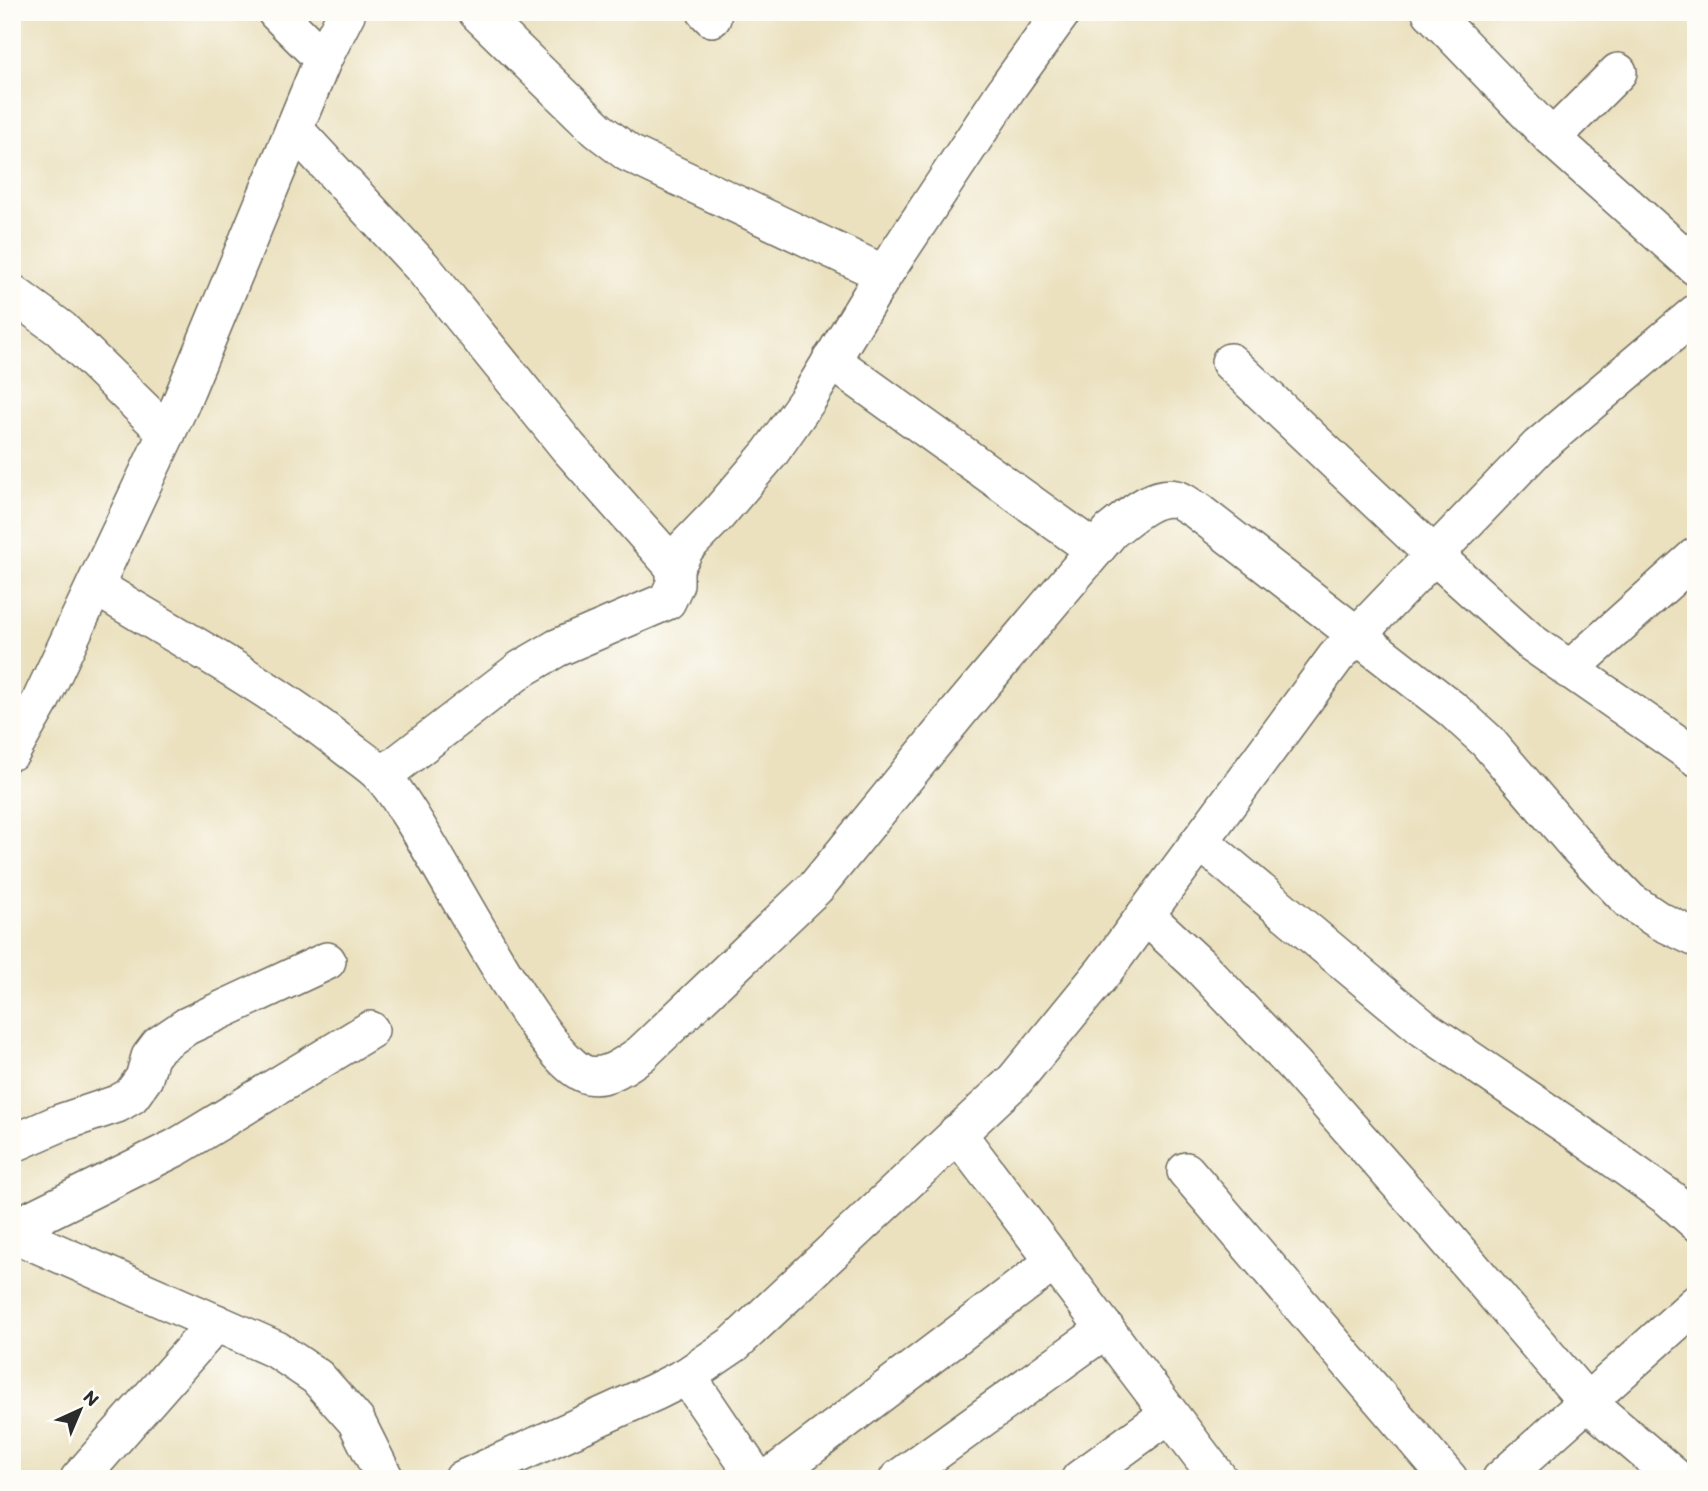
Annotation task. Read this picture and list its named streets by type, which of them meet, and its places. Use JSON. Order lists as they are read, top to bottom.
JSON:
{
  "north": "top right"
}
